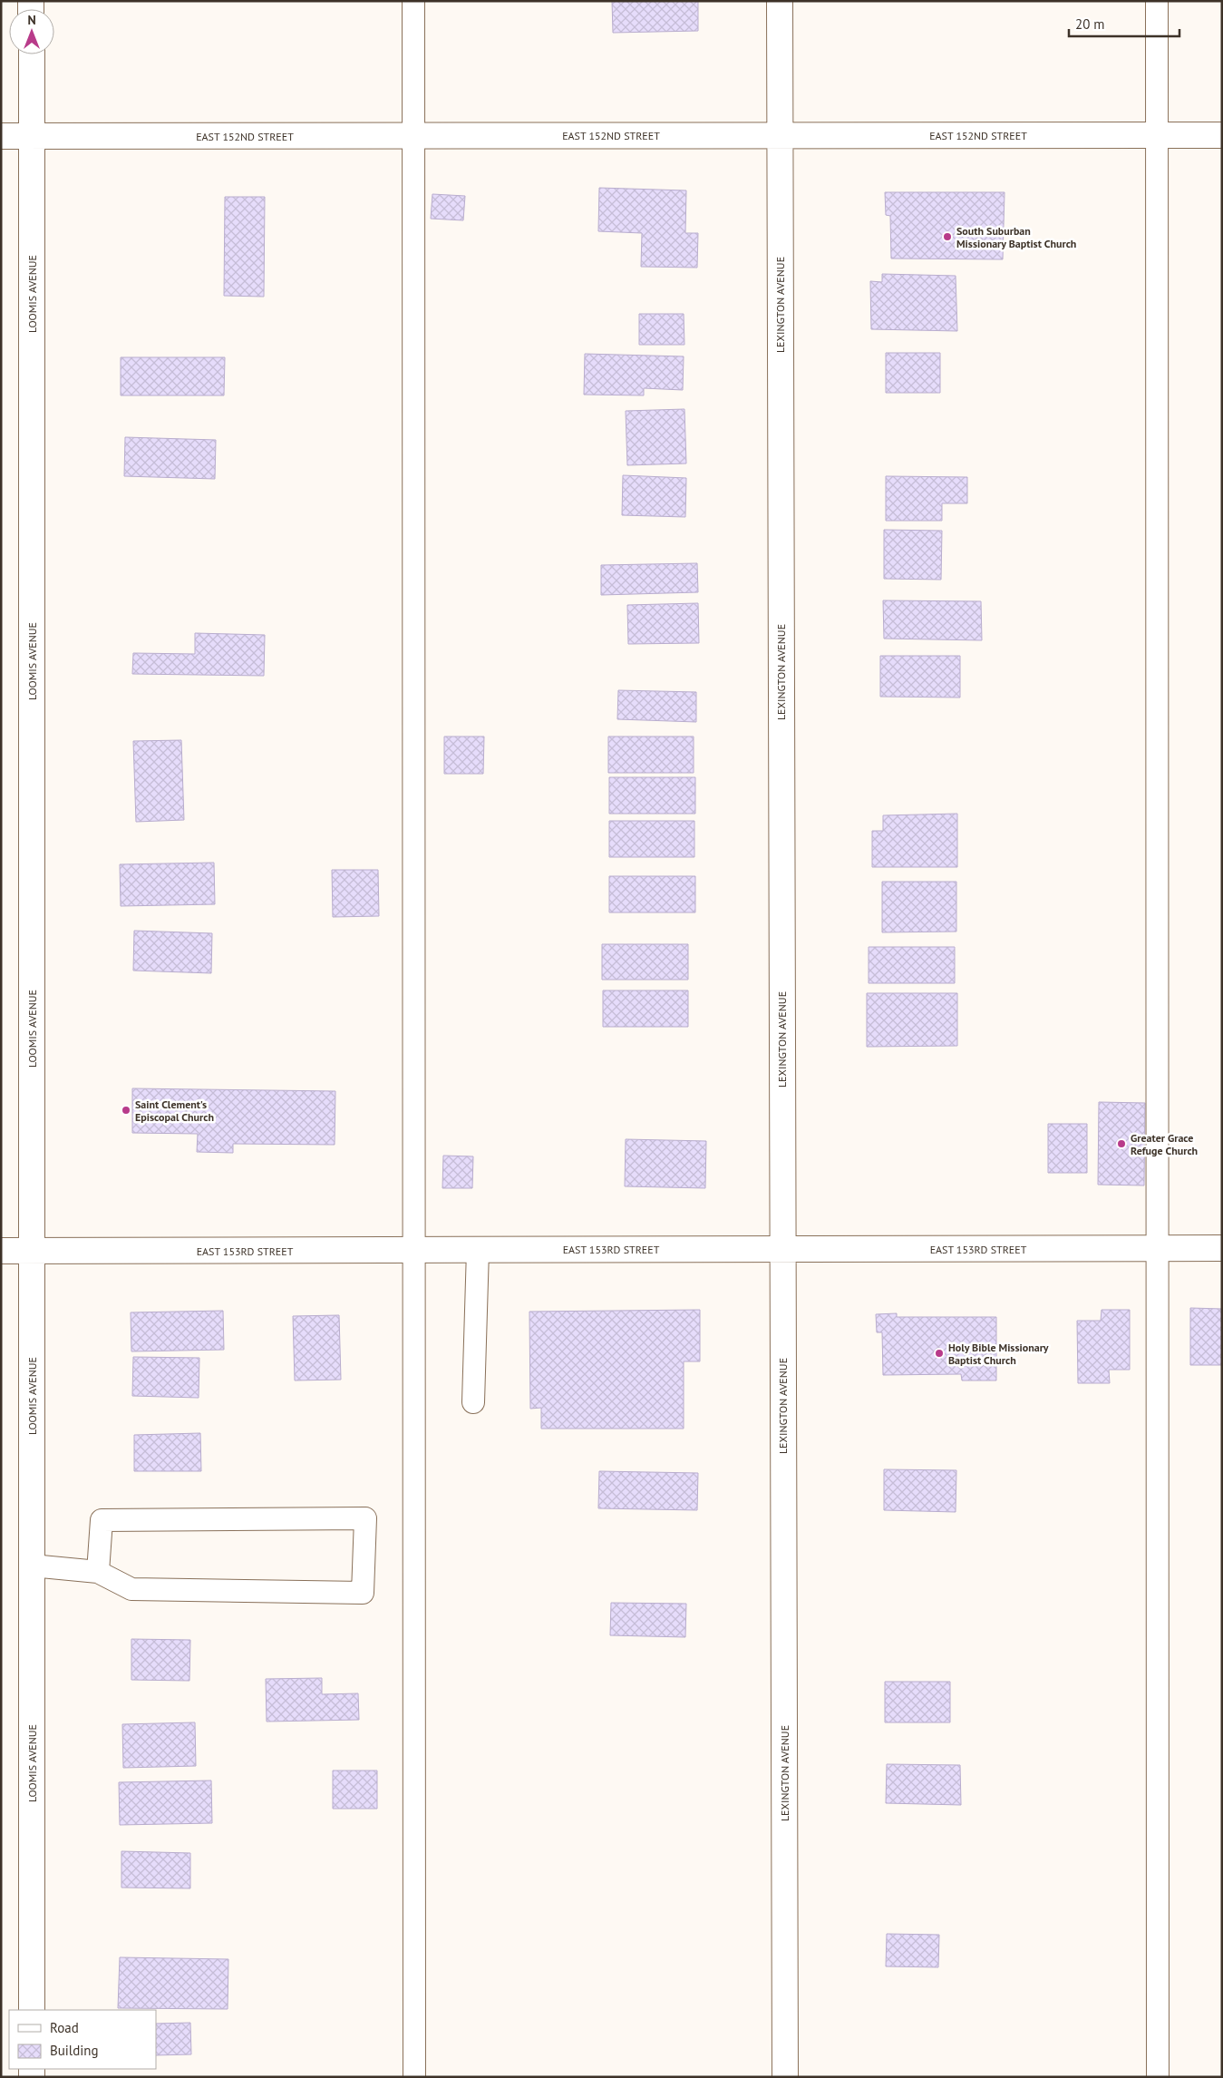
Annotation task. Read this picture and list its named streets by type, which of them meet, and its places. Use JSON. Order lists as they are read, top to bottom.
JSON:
{
  "streets": {
    "street": [
      "EAST 152ND STREET",
      "LOOMIS AVENUE",
      "LEXINGTON AVENUE",
      "EAST 153RD STREET"
    ]
  },
  "crossings": [
    ["EAST 152ND STREET", "LOOMIS AVENUE"],
    ["EAST 152ND STREET", "LEXINGTON AVENUE"],
    ["LOOMIS AVENUE", "EAST 153RD STREET"],
    ["LEXINGTON AVENUE", "EAST 153RD STREET"]
  ],
  "places": [
    "South Suburban Missionary Baptist Church",
    "Saint Clement's Episcopal Church",
    "Greater Grace Refuge Church",
    "Holy Bible Missionary Baptist Church"
  ],
  "legend": ["Road", "Building"],
  "scale_bar": "20 m",
  "north": "top"
}
